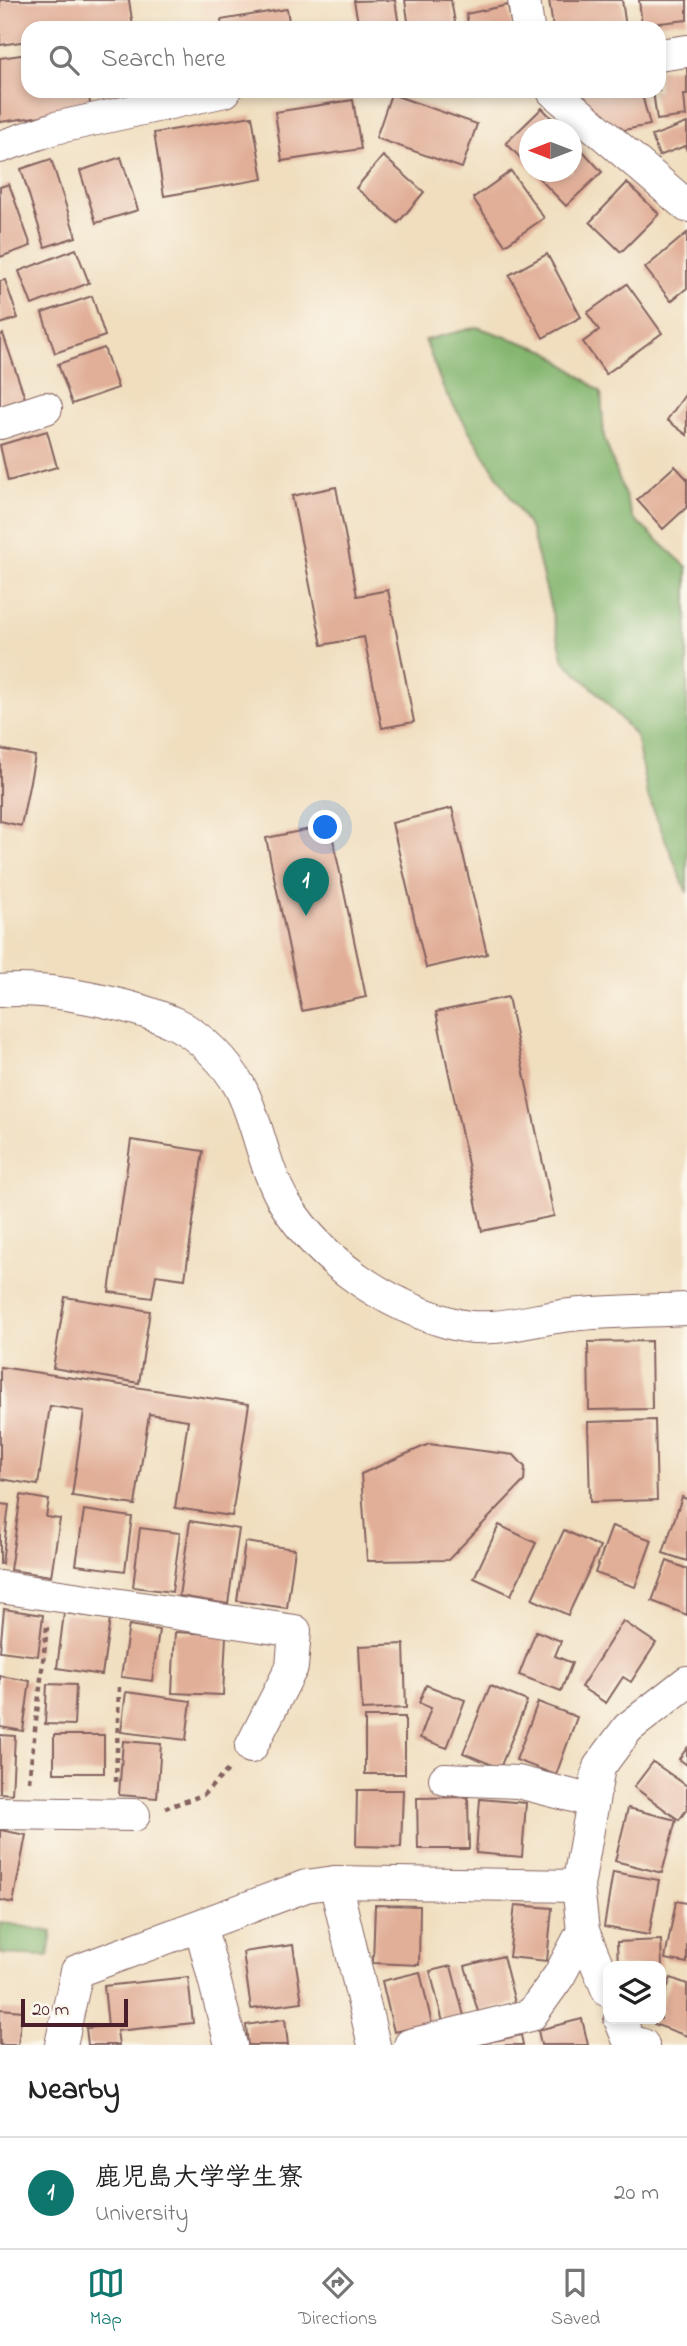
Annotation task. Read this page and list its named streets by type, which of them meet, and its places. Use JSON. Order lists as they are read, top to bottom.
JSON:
{
  "scale_bar": "20 m",
  "north": "left",
  "page": {
    "search": "Search here",
    "pins": "1",
    "scale": "20 m",
    "heading": "Nearby",
    "list": [
      {
        "mark": "1",
        "name": "鹿児島大学学生寮",
        "note": "University",
        "value": "20 m"
      }
    ],
    "nav": ["Map", "Directions", "Saved"]
  }
}
